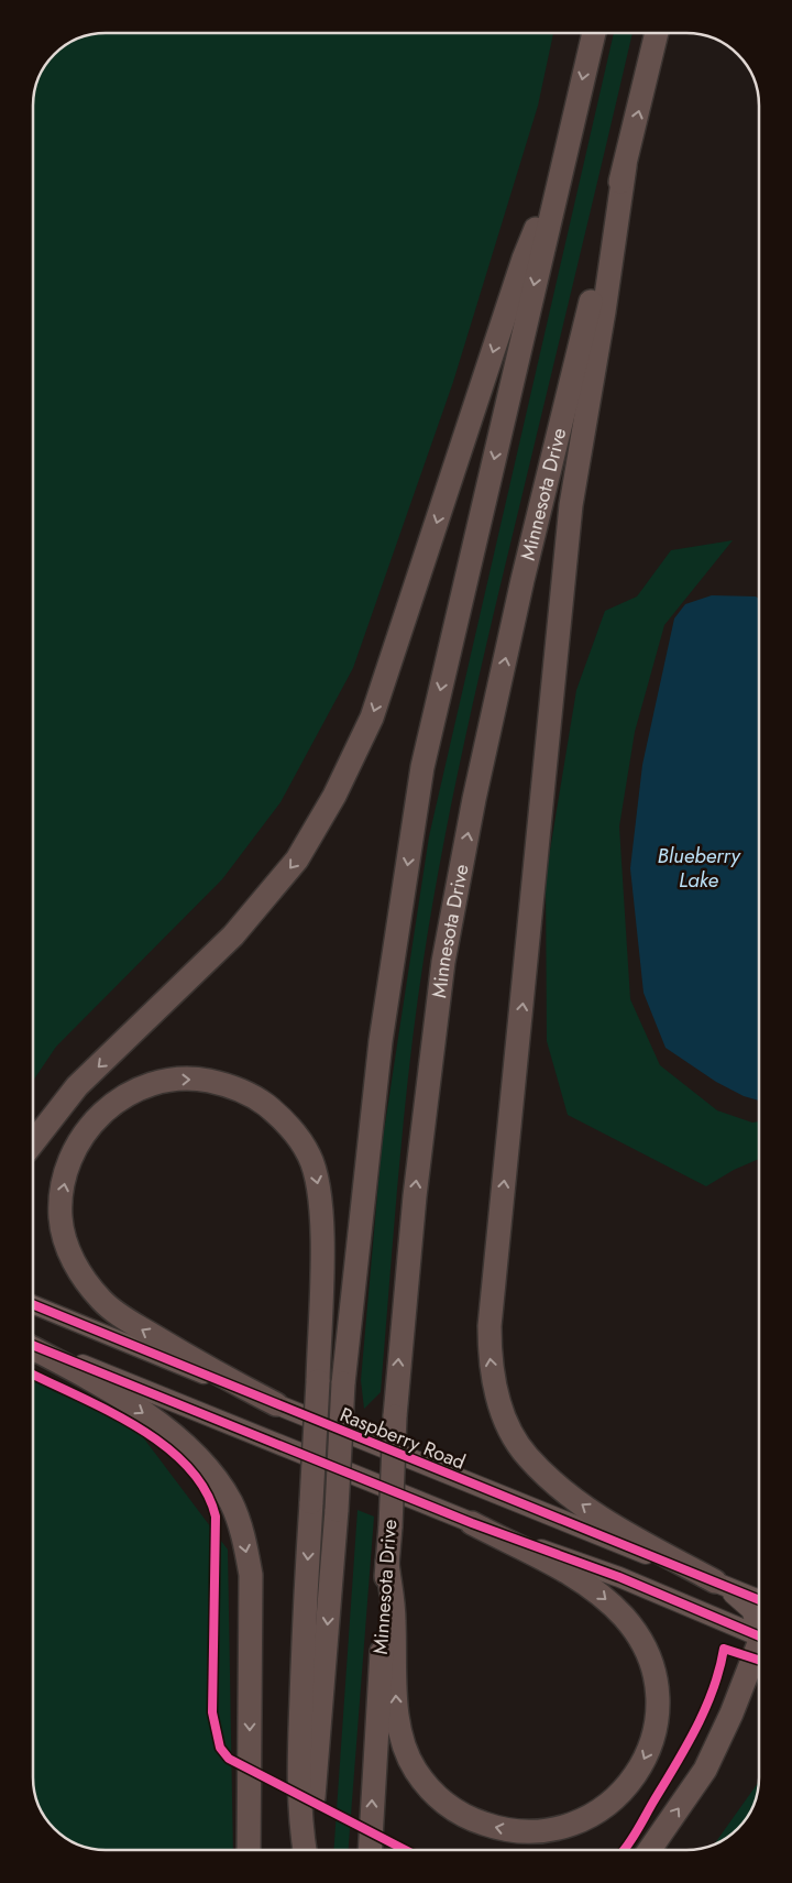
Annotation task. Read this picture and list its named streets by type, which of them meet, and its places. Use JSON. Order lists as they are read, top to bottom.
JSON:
{
  "streets": {
    "highway": ["Minnesota Drive"],
    "main road": ["Raspberry Road"]
  },
  "water": ["Blueberry Lake"]
}
